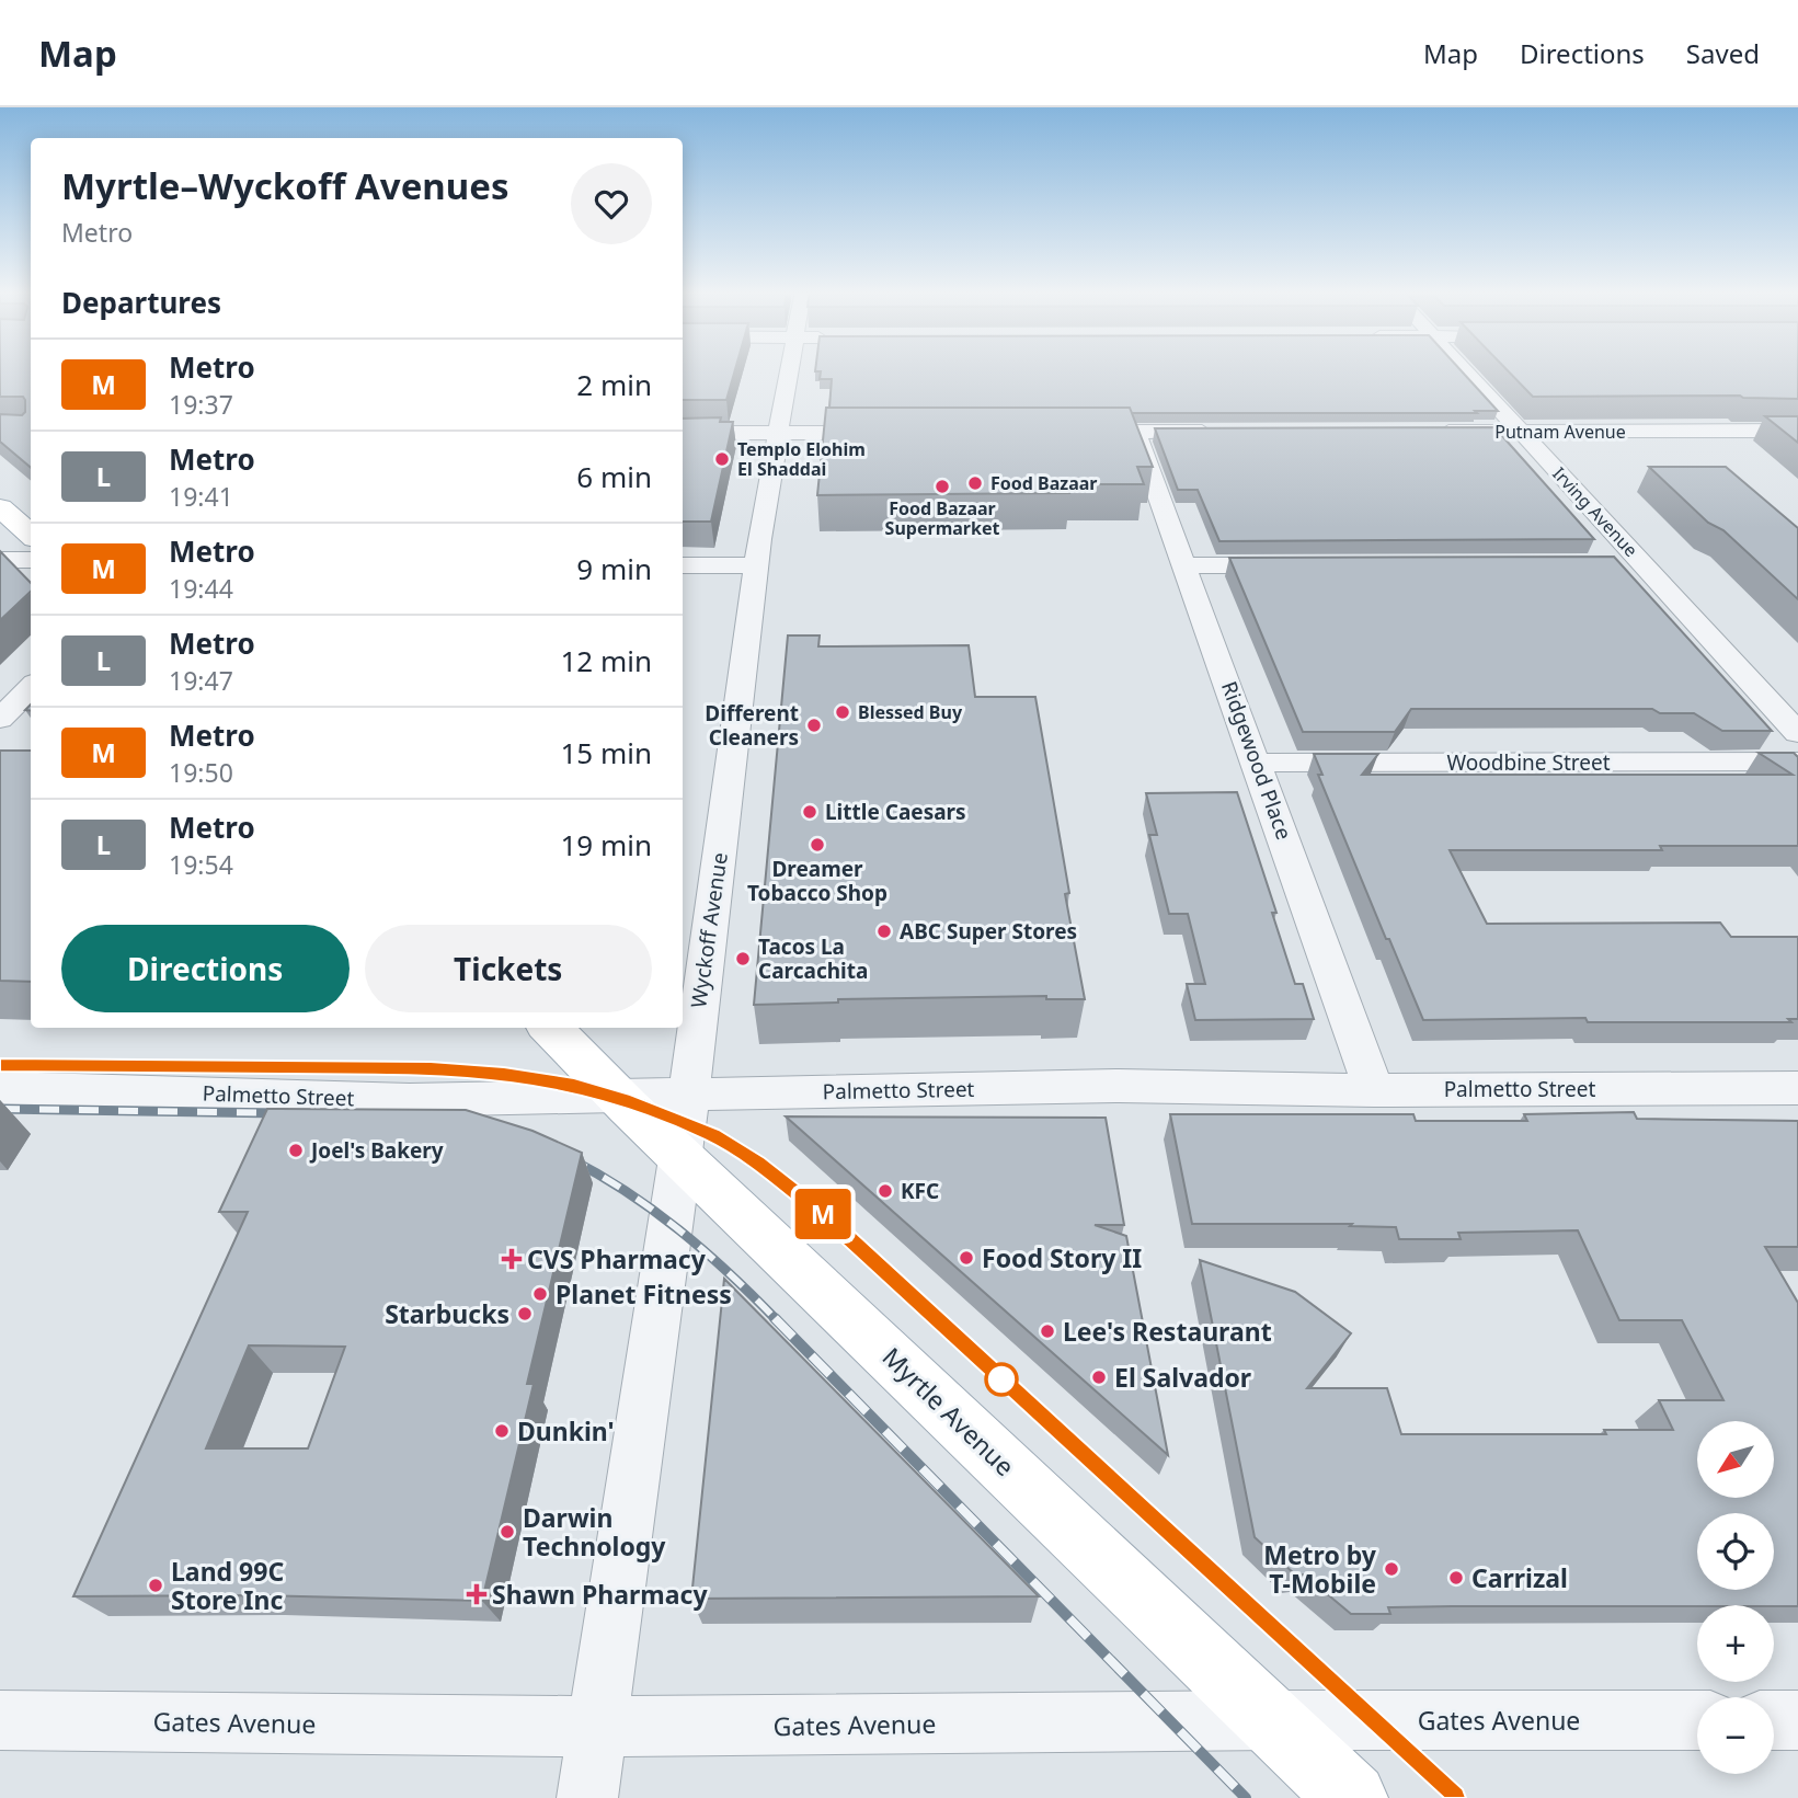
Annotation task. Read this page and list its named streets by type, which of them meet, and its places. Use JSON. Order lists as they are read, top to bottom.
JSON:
{
  "streets": {
    "main road": ["Myrtle Avenue"],
    "street": [
      "Putnam Avenue",
      "Irving Avenue",
      "Ridgewood Place",
      "Woodbine Street",
      "Wyckoff Avenue",
      "Palmetto Street",
      "Gates Avenue"
    ]
  },
  "crossings": [
    ["Putnam Avenue", "Irving Avenue"],
    ["Ridgewood Place", "Woodbine Street"],
    ["Ridgewood Place", "Palmetto Street"],
    ["Wyckoff Avenue", "Palmetto Street"],
    ["Wyckoff Avenue", "Myrtle Avenue"],
    ["Wyckoff Avenue", "Gates Avenue"],
    ["Palmetto Street", "Myrtle Avenue"],
    ["Myrtle Avenue", "Gates Avenue"]
  ],
  "places": {
    "other": [
      "Templo Elohim El Shaddai",
      "Food Bazaar",
      "Food Bazaar Supermarket",
      "Blessed Buy",
      "Different Cleaners",
      "Little Caesars",
      "Dreamer Tobacco Shop",
      "ABC Super Stores",
      "Tacos La Carcachita",
      "Joel's Bakery",
      "KFC",
      "Food Story II",
      "Planet Fitness",
      "Starbucks",
      "Lee's Restaurant",
      "El Salvador",
      "Dunkin'",
      "Darwin Technology",
      "Metro by T-Mobile",
      "Carrizal",
      "Land 99C Store Inc"
    ],
    "health": ["CVS Pharmacy", "Shawn Pharmacy"]
  },
  "lines": ["metro line M"],
  "north": "bottom left",
  "page": {
    "header": "Map",
    "nav": ["Map", "Directions", "Saved"],
    "on_map": "M",
    "heading": [
      ["Myrtle–Wyckoff Avenues", "Metro"],
      "Departures"
    ],
    "list": [
      {
        "mark": "M",
        "name": "Metro",
        "note": "19:37",
        "value": "2 min"
      },
      {
        "mark": "L",
        "name": "Metro",
        "note": "19:41",
        "value": "6 min"
      },
      {
        "mark": "M",
        "name": "Metro",
        "note": "19:44",
        "value": "9 min"
      },
      {
        "mark": "L",
        "name": "Metro",
        "note": "19:47",
        "value": "12 min"
      },
      {
        "mark": "M",
        "name": "Metro",
        "note": "19:50",
        "value": "15 min"
      },
      {
        "mark": "L",
        "name": "Metro",
        "note": "19:54",
        "value": "19 min"
      }
    ],
    "buttons": ["Directions", "Tickets"],
    "map_buttons": ["+", "−"]
  }
}
